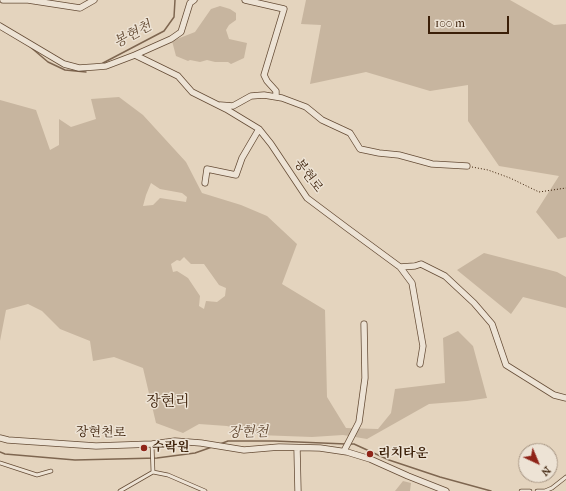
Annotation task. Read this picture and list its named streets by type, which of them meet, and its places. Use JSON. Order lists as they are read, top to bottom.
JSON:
{
  "streets": {
    "street": ["봉현로", "장현천로"]
  },
  "districts": ["장현리"],
  "water": ["봉현천", "장현천"],
  "places": ["수락원", "리치타운"],
  "scale_bar": "100 m",
  "north": "bottom right"
}
